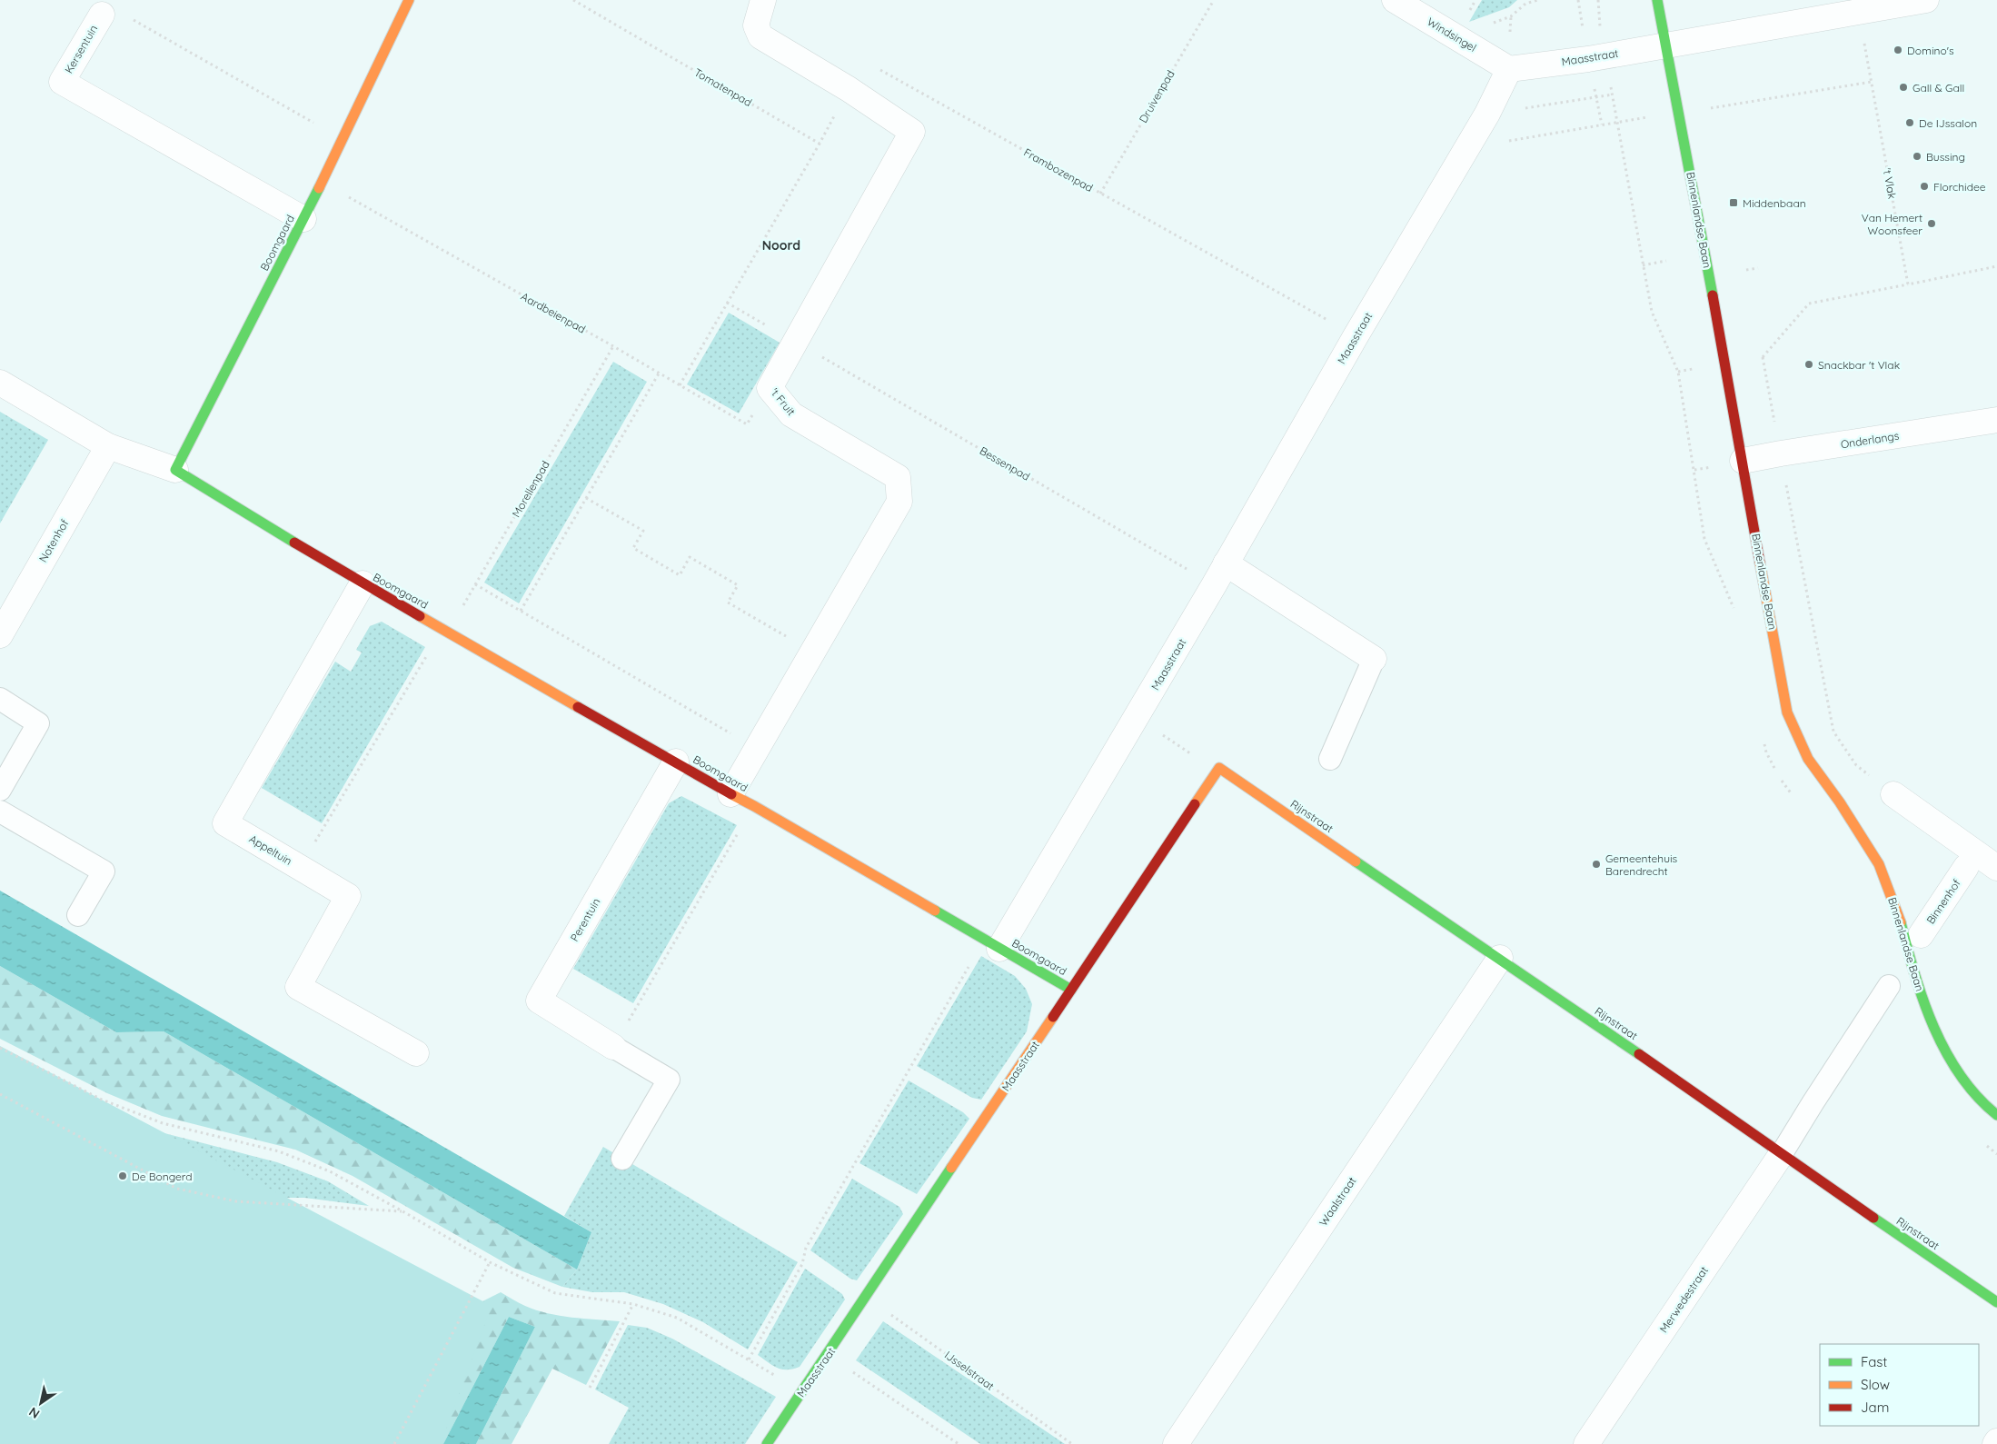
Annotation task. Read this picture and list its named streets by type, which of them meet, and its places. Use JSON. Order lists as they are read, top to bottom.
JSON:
{
  "streets": {
    "street": [
      "Windsingel",
      "Kersentuin",
      "Maasstraat",
      "Binnenlandse Baan",
      "Boomgaard",
      "'t Fruit",
      "Onderlangs",
      "Notenhof",
      "Rijnstraat",
      "Appeltuin",
      "Binnenhof",
      "Perentuin",
      "Waalstraat",
      "Merwedestraat"
    ],
    "path": [
      "Tomatenpad",
      "Druivenpad",
      "Frambozenpad",
      "'t Vlak",
      "Aardbeienpad",
      "Bessenpad",
      "Morellenpad",
      "IJsselstraat"
    ]
  },
  "crossings": [
    ["Windsingel", "Maasstraat"],
    ["Kersentuin", "Boomgaard"],
    ["Maasstraat", "Frambozenpad"],
    ["Maasstraat", "Binnenlandse Baan"],
    ["Maasstraat", "Boomgaard"],
    ["Maasstraat", "Bessenpad"],
    ["Maasstraat", "Rijnstraat"],
    ["Maasstraat", "IJsselstraat"],
    ["Druivenpad", "Frambozenpad"],
    ["Binnenlandse Baan", "Onderlangs"],
    ["Boomgaard", "Aardbeienpad"],
    ["Boomgaard", "'t Fruit"],
    ["Boomgaard", "Morellenpad"],
    ["Boomgaard", "Appeltuin"],
    ["Boomgaard", "Perentuin"],
    ["Aardbeienpad", "'t Fruit"],
    ["Aardbeienpad", "Morellenpad"],
    ["'t Fruit", "Bessenpad"],
    ["Morellenpad", "Appeltuin"],
    ["Rijnstraat", "Waalstraat"],
    ["Rijnstraat", "Merwedestraat"]
  ],
  "districts": ["Noord"],
  "places": {
    "other": [
      "Domino's",
      "Gall & Gall",
      "De IJssalon",
      "Bussing",
      "Florchidee",
      "Van Hemert Woonsfeer",
      "Snackbar 't Vlak",
      "Gemeentehuis Barendrecht",
      "De Bongerd"
    ],
    "transit": ["Middenbaan"]
  },
  "legend": ["Fast", "Slow", "Jam"],
  "north": "bottom left"
}
